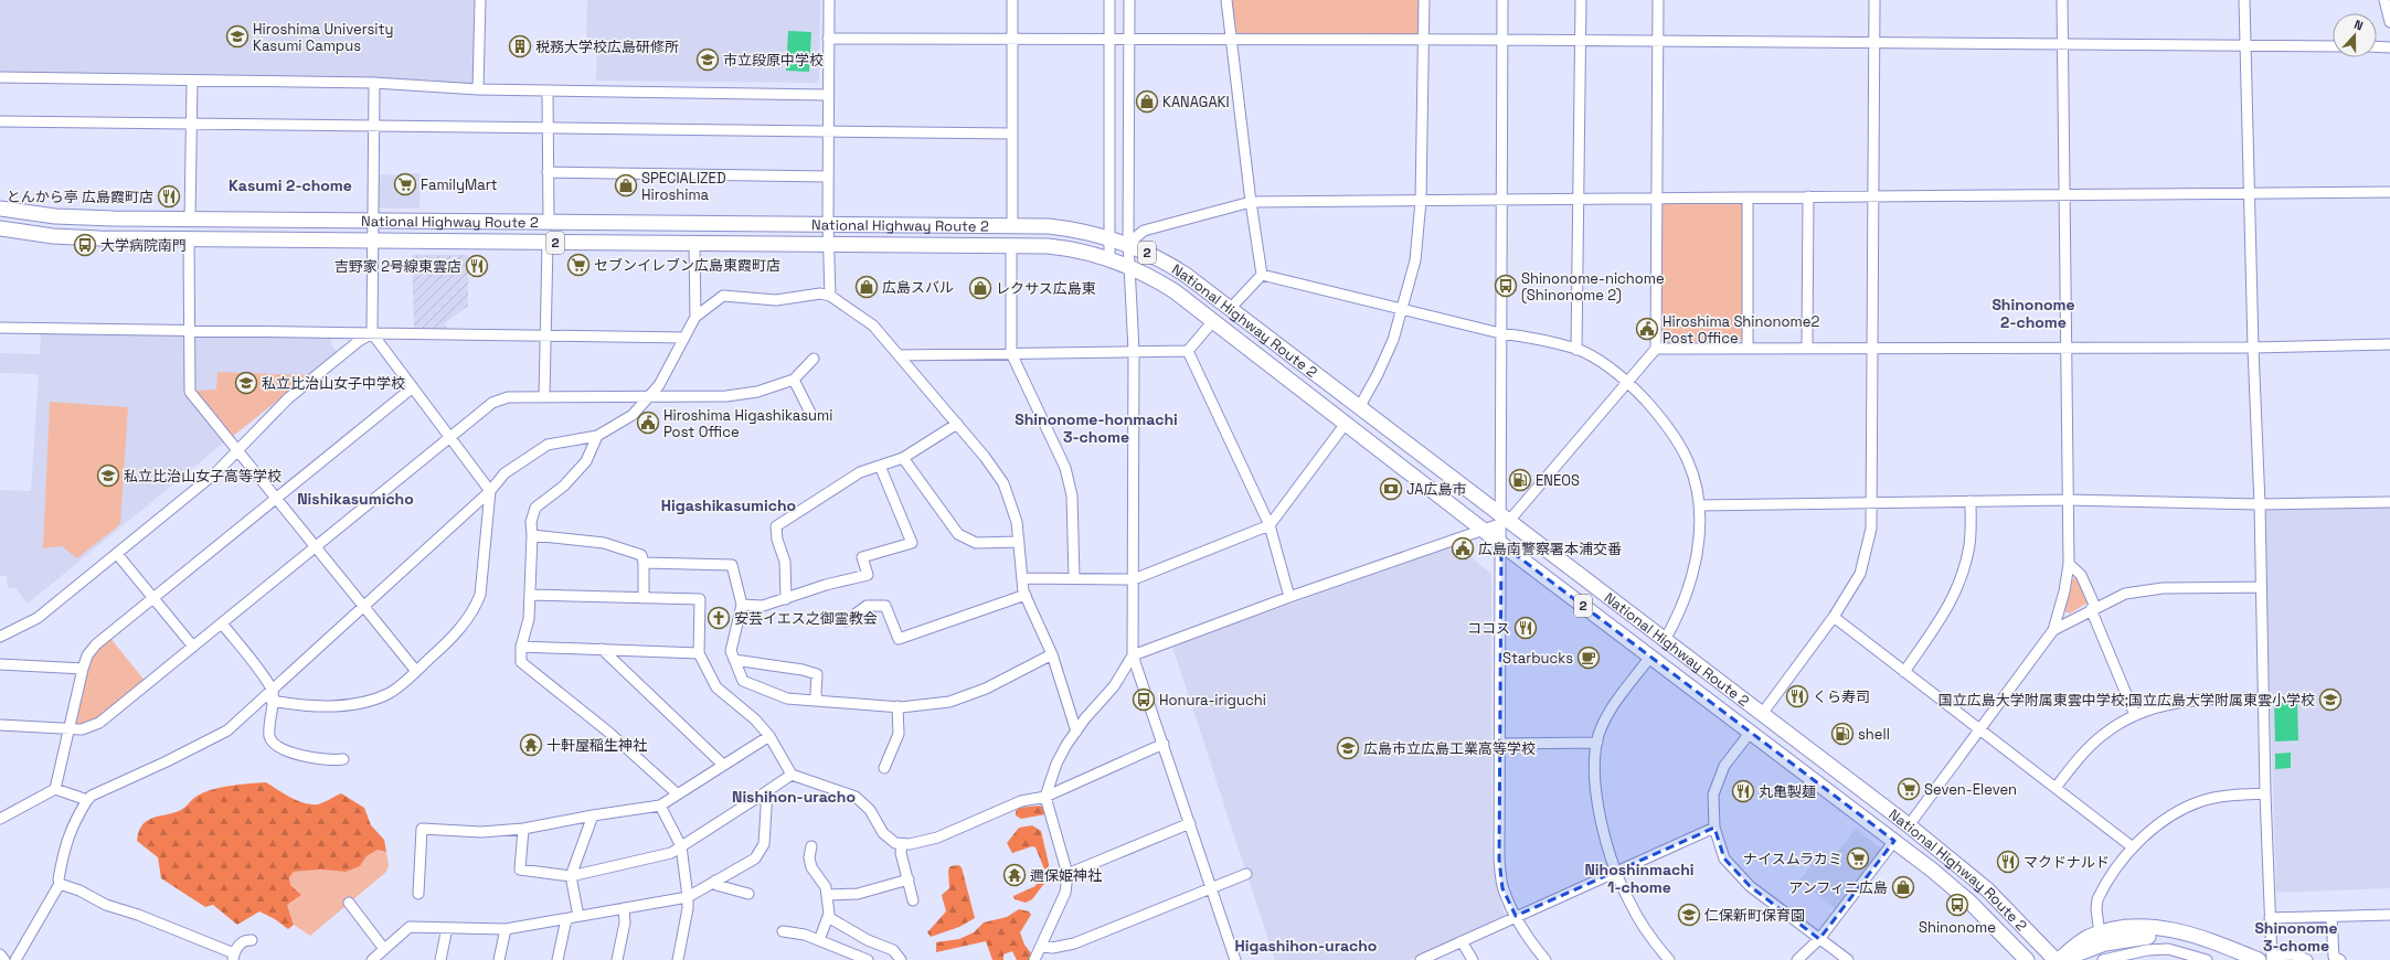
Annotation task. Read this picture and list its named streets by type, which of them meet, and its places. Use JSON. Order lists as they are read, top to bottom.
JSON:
{
  "streets": {
    "highway": ["National Highway Route 2", "2"]
  },
  "districts": [
    "Kasumi 2-chome",
    "Shinonome 2-chome",
    "Shinonome-honmachi 3-chome",
    "Nishikasumicho",
    "Higashikasumicho",
    "Nishihon-uracho",
    "Nihoshinmachi 1-chome",
    "Shinonome 3-chome",
    "Higashihon-uracho"
  ],
  "places": {
    "school or university": [
      "Hiroshima University Kasumi Campus",
      "市立段原中学校",
      "私立比治山女子中学校",
      "私立比治山女子高等学校",
      "国立広島大学附属東雲中学校;国立広島大学附属東雲小学校",
      "広島市立広島工業高等学校",
      "仁保新町保育園"
    ],
    "building": ["税務大学校広島研修所"],
    "shop": [
      "KANAGAKI",
      "SPECIALIZED Hiroshima",
      "広島スバル",
      "レクサス広島東",
      "アンフィニ広島"
    ],
    "supermarket": [
      "FamilyMart",
      "セブンイレブン広島東霞町店",
      "Seven-Eleven",
      "ナイスムラカミ"
    ],
    "restaurant": [
      "とんから亭 広島霞町店",
      "吉野家 2号線東雲店",
      "ココス",
      "くら寿司",
      "丸亀製麺",
      "マクドナルド"
    ],
    "bus stop": [
      "大学病院南門",
      "Shinonome-nichome (Shinonome 2)",
      "Honura-iriguchi",
      "Shinonome"
    ],
    "public building": ["Hiroshima Shinonome2 Post Office", "Hiroshima Higashikasumi Post Office", "広島南警察署本浦交番"],
    "fuel station": ["ENEOS", "shell"],
    "bank": ["JA広島市"],
    "church": ["安芸イエス之御霊教会"],
    "cafe": ["Starbucks"],
    "temple": ["十軒屋稲生神社", "邇保姫神社"]
  },
  "north": "top"
}
